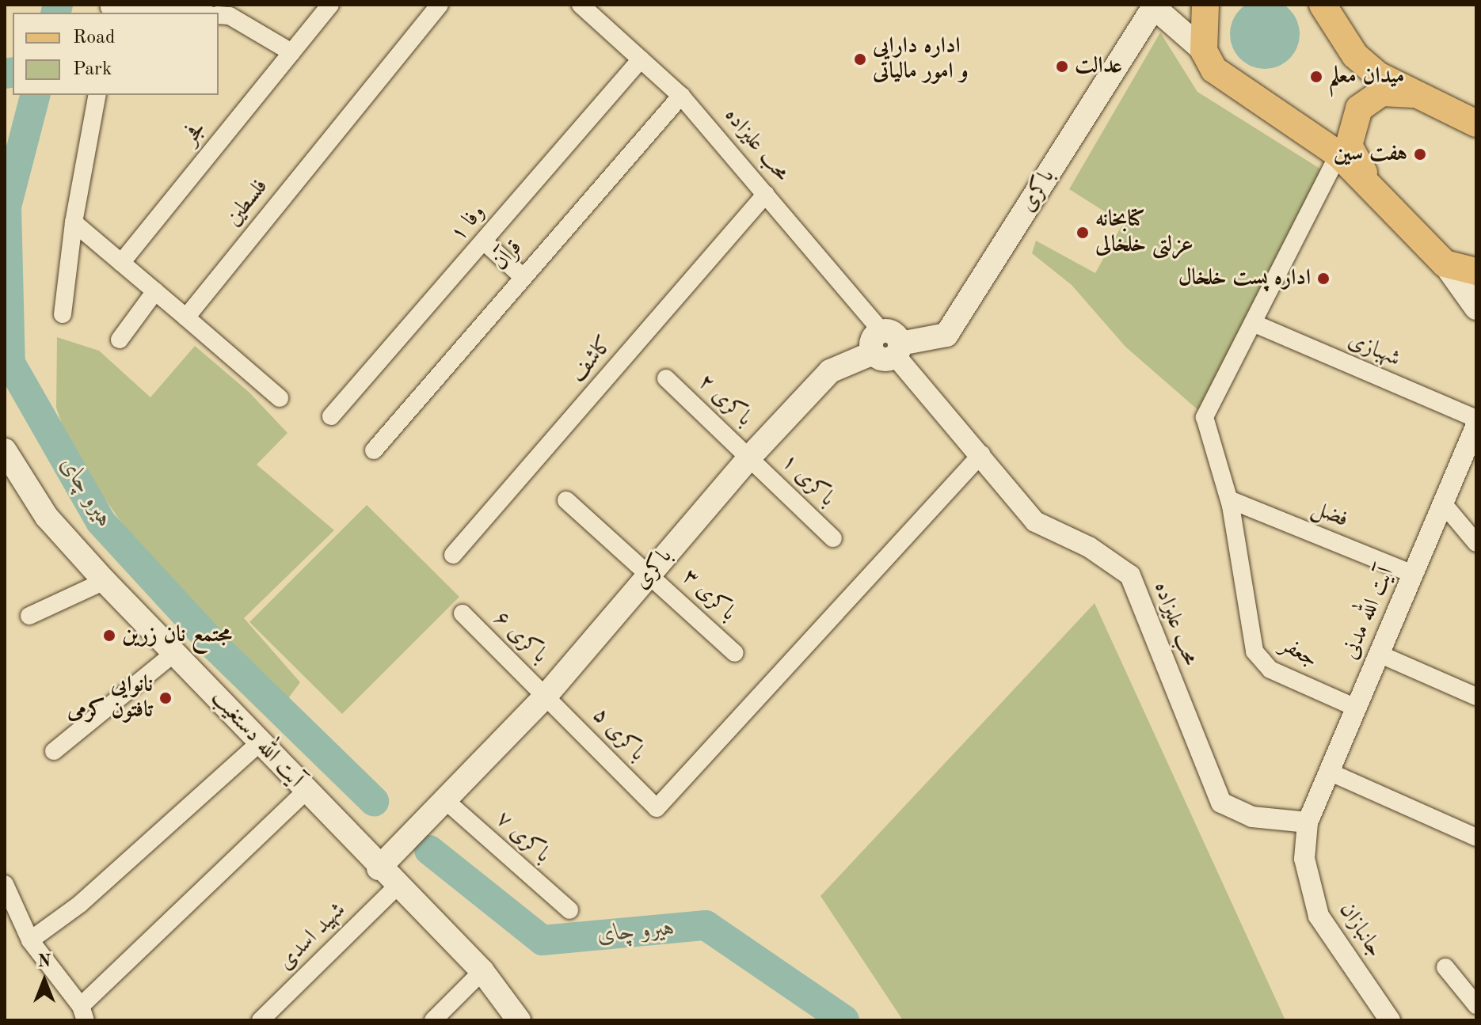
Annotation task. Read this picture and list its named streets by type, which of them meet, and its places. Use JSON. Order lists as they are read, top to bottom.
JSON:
{
  "streets": {
    "main road": ["باکری", "آیت الله دستغیب"],
    "street": [
      "فجر",
      "محب علیزاده",
      "فلسطین",
      "وفا ۱",
      "قرآن",
      "شهبازی",
      "کاشف",
      "باکری ۲",
      "باکری ۱",
      "فضل",
      "باکری ۳",
      "آیت‌ الله مدنی",
      "باکری ۶",
      "جعفر",
      "باکری ۵",
      "باکری ۷",
      "جانبازان",
      "شهید اسدی"
    ]
  },
  "crossings": [
    ["محب علیزاده", "باکری"],
    ["محب علیزاده", "وفا ۱"],
    ["محب علیزاده", "قرآن"],
    ["محب علیزاده", "کاشف"],
    ["محب علیزاده", "آیت‌ الله مدنی"],
    ["محب علیزاده", "باکری ۵"],
    ["محب علیزاده", "جانبازان"],
    ["باکری", "باکری ۲"],
    ["باکری", "باکری ۱"],
    ["باکری", "باکری ۳"],
    ["باکری", "باکری ۶"],
    ["باکری", "باکری ۵"],
    ["باکری", "آیت الله دستغیب"],
    ["باکری", "باکری ۷"],
    ["باکری ۲", "باکری ۱"],
    ["فضل", "آیت‌ الله مدنی"],
    ["فضل", "جعفر"],
    ["آیت‌ الله مدنی", "جعفر"],
    ["آیت‌ الله مدنی", "جانبازان"],
    ["باکری ۶", "باکری ۵"],
    ["آیت الله دستغیب", "شهید اسدی"]
  ],
  "water": ["هیرو چای"],
  "places": [
    "اداره دارایی و امور مالیاتی",
    "عدالت",
    "میدان معلم",
    "هفت سین",
    "کتابخانه عزلتی خلخالی",
    "اداره پست خلخال",
    "مجتمع نان زرین",
    "نانوایی تافتون کرمی"
  ],
  "legend": ["Road", "Park"],
  "north": "top"
}
